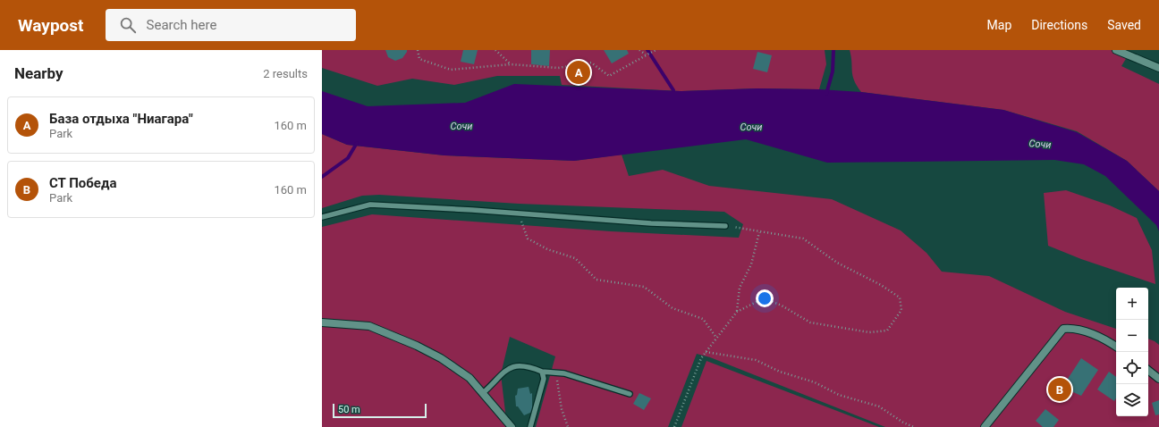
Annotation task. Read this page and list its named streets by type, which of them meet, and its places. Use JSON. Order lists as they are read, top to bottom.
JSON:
{
  "water": ["Сочи"],
  "scale_bar": "50 m",
  "page": {
    "header": "Waypost",
    "search": "Search here",
    "nav": ["Map", "Directions", "Saved"],
    "heading": ["Nearby", "2 results"],
    "pins": ["A", "B"],
    "list": [
      {
        "mark": "A",
        "name": "База отдыха \"Ниагара\"",
        "note": "Park",
        "value": "160 m"
      },
      {
        "mark": "B",
        "name": "СТ Победа",
        "note": "Park",
        "value": "160 m"
      }
    ],
    "map_buttons": ["+", "−"],
    "scale": "50 m"
  }
}
